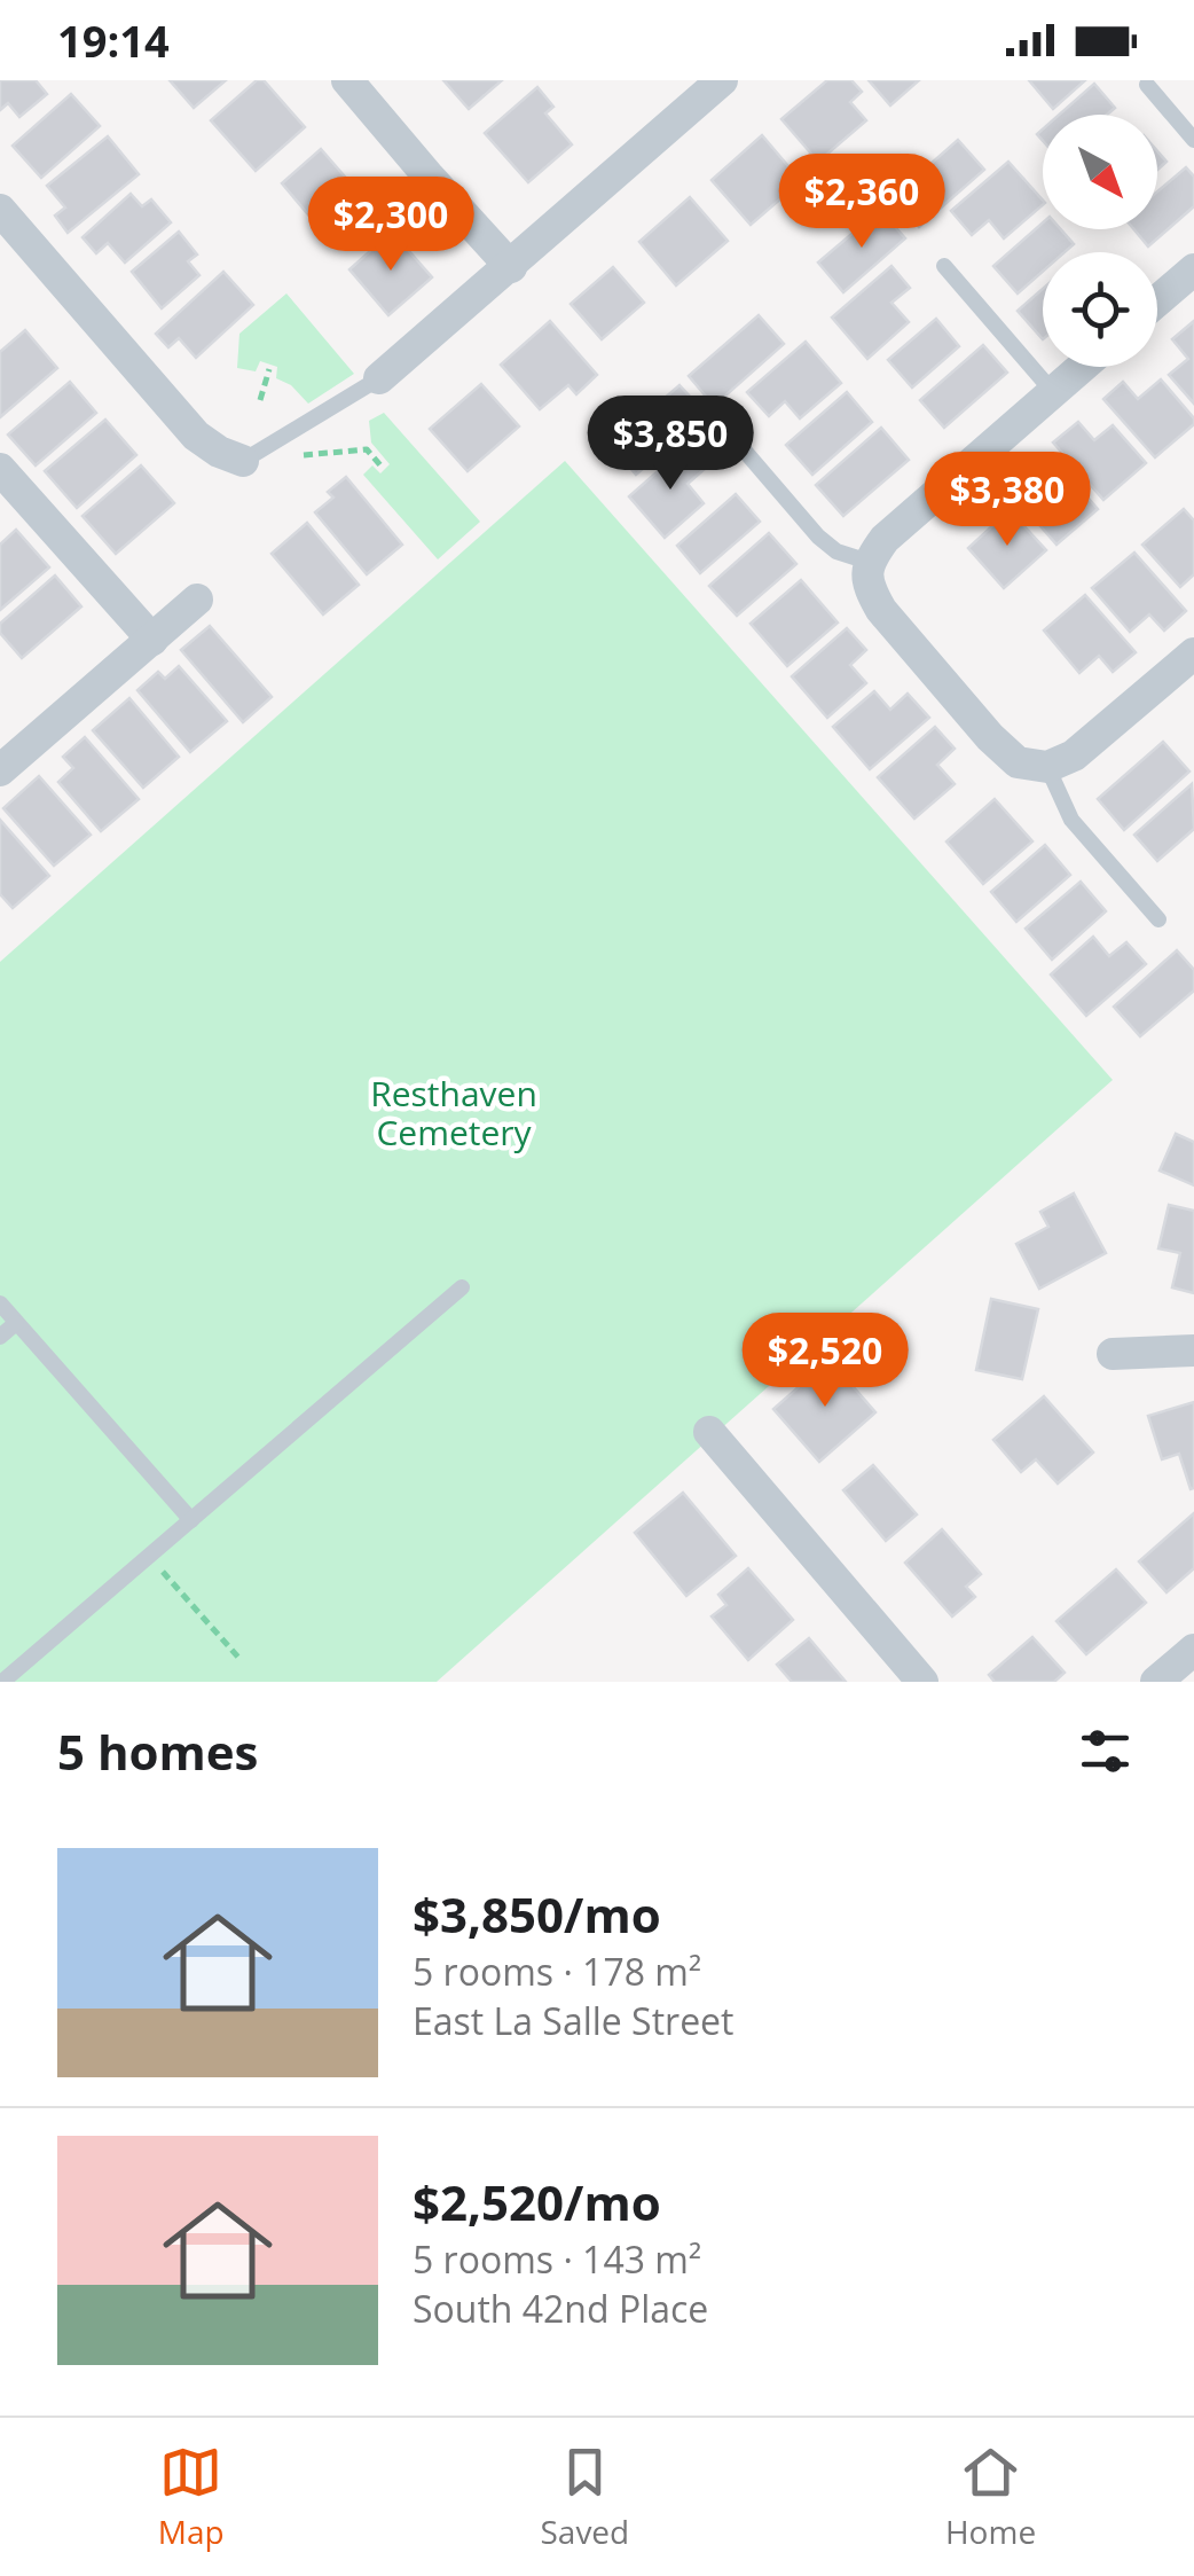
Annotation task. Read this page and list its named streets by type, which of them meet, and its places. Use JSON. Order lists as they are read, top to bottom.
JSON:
{
  "parks": ["Resthaven Cemetery"],
  "north": "bottom right",
  "page": {
    "status": "19:14",
    "price": [
      "$2,360",
      "$2,300",
      "$3,850",
      "$3,380",
      "$2,520"
    ],
    "heading": "5 homes",
    "list": [
      {
        "name": "$3,850/mo",
        "note": "5 rooms · 178 m² · East La Salle Street"
      },
      {
        "name": "$2,520/mo",
        "note": "5 rooms · 143 m² · South 42nd Place"
      }
    ],
    "tabs": ["Map", "Saved", "Home"]
  }
}
